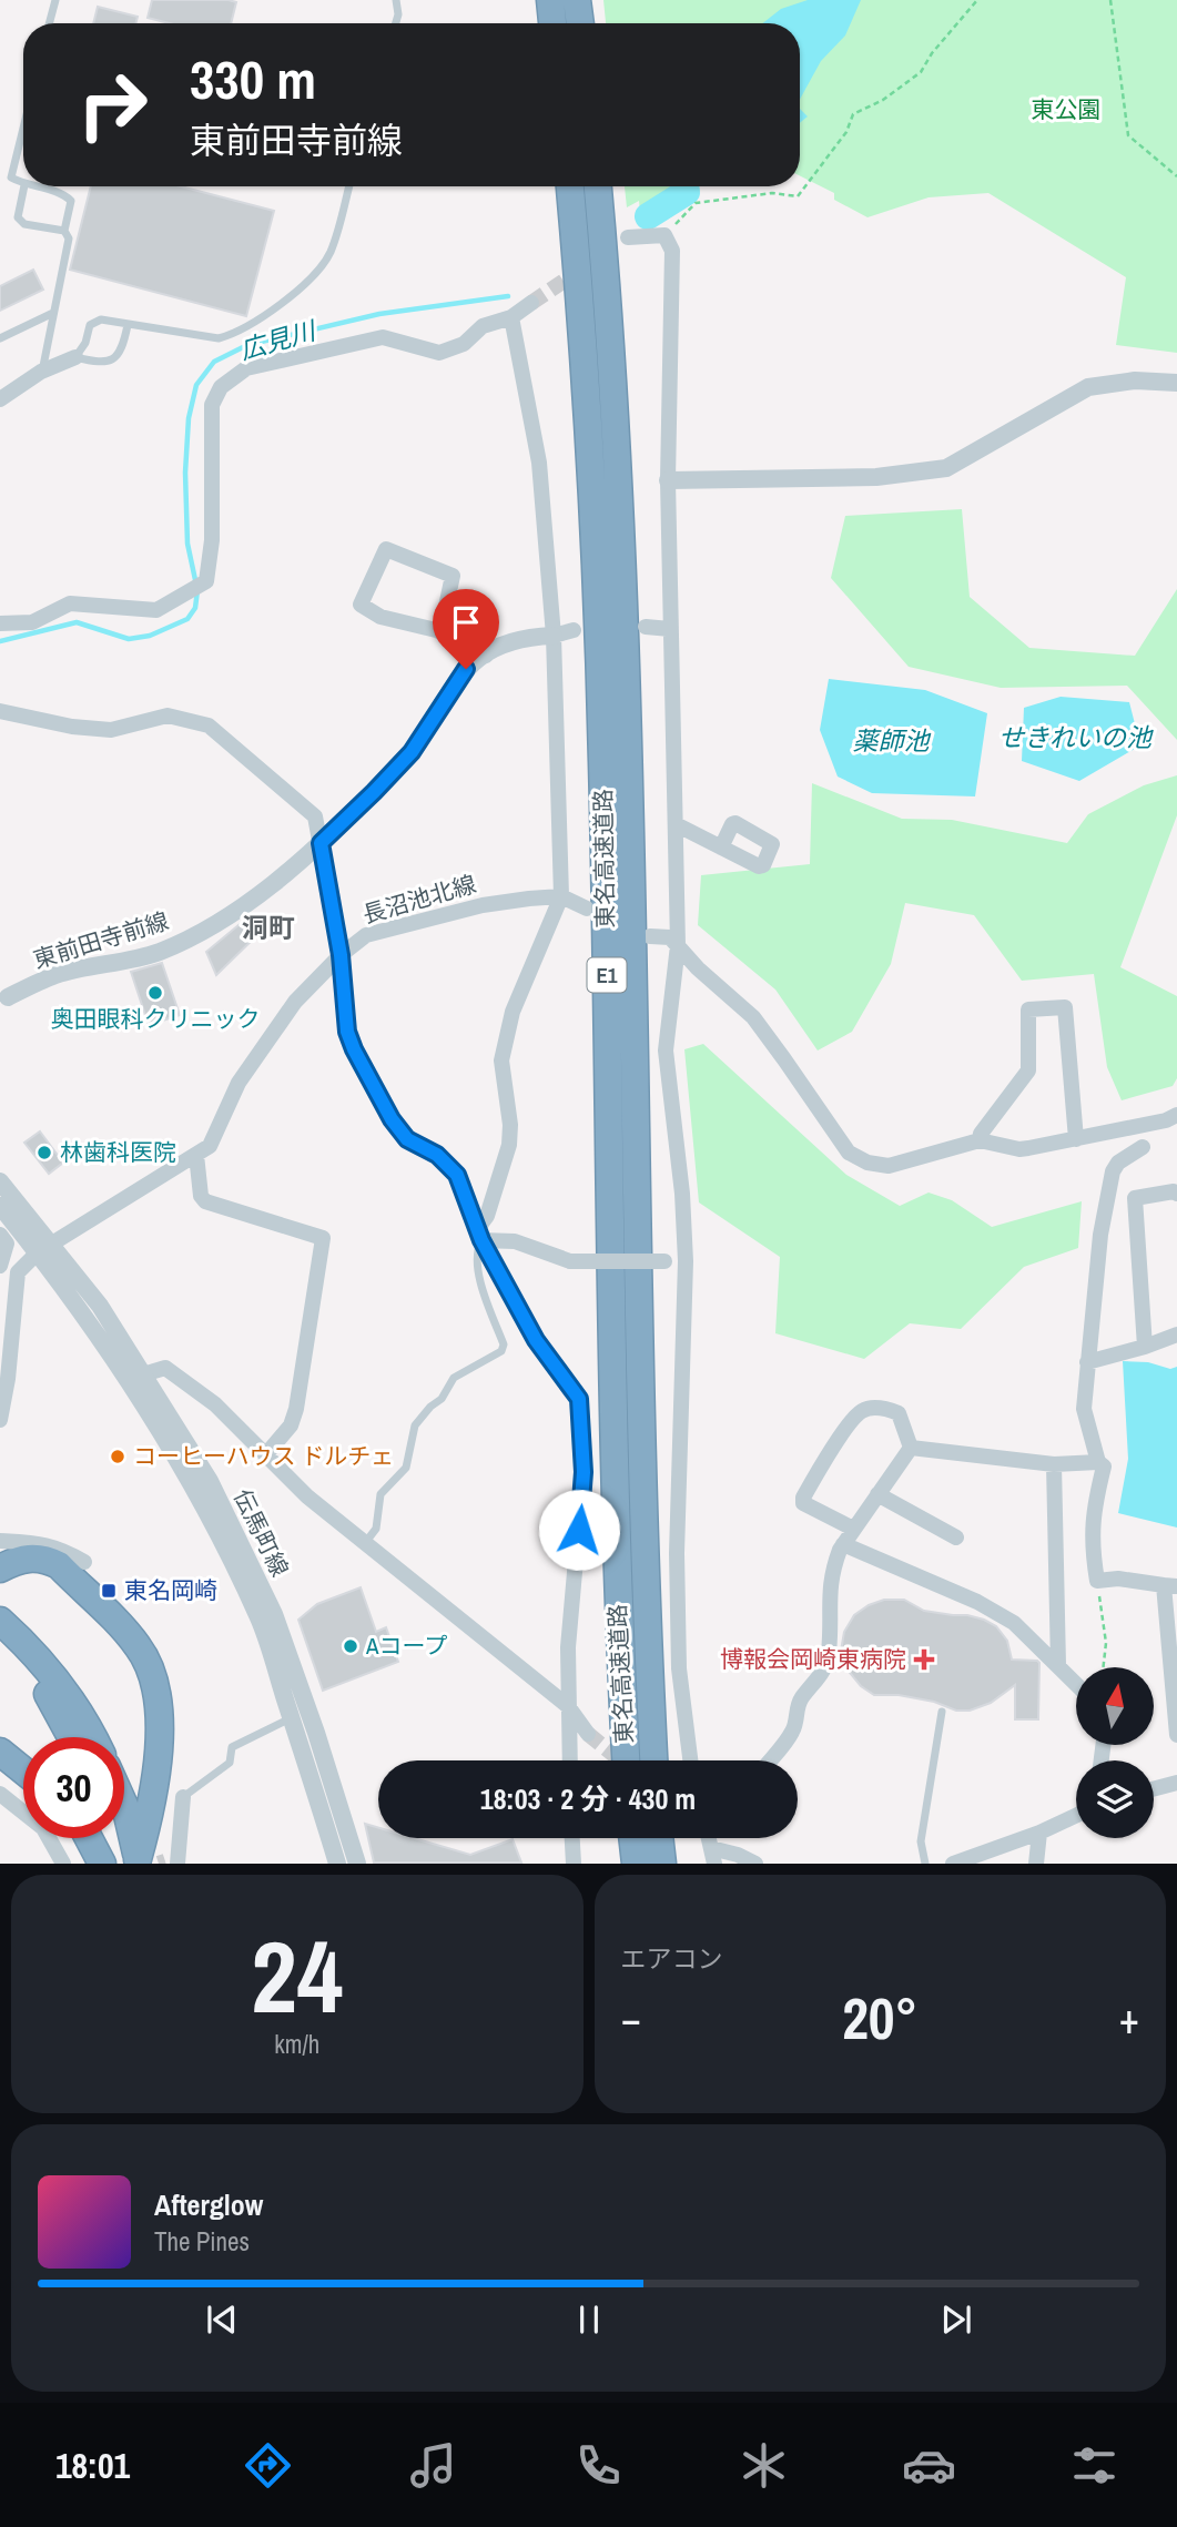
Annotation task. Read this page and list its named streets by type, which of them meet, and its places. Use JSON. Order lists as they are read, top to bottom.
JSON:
{
  "streets": {
    "highway": ["東名高速道路", "E1"],
    "street": ["長沼池北線", "東前田寺前線", "伝馬町線"]
  },
  "crossings": [
    ["長沼池北線", "伝馬町線"]
  ],
  "districts": ["洞町"],
  "water": ["広見川", "せきれいの池", "薬師池"],
  "parks": ["東公園"],
  "places": {
    "other": [
      "奥田眼科クリニック",
      "林歯科医院",
      "コーヒーハウス ドルチェ",
      "Aコープ"
    ],
    "transit": ["東名岡崎"],
    "health": ["博報会岡崎東病院"]
  },
  "north": "top",
  "page": {
    "turn": ["330 m", "東前田寺前線"],
    "limit": "30",
    "trip": "18:03 · 2 分 · 430 m",
    "tile": [
      ["24", "km/h"],
      "エアコン"
    ],
    "heat": ["−", "20°", "+"],
    "song": ["Afterglow", "The Pines"],
    "tabs": "18:01"
  }
}
